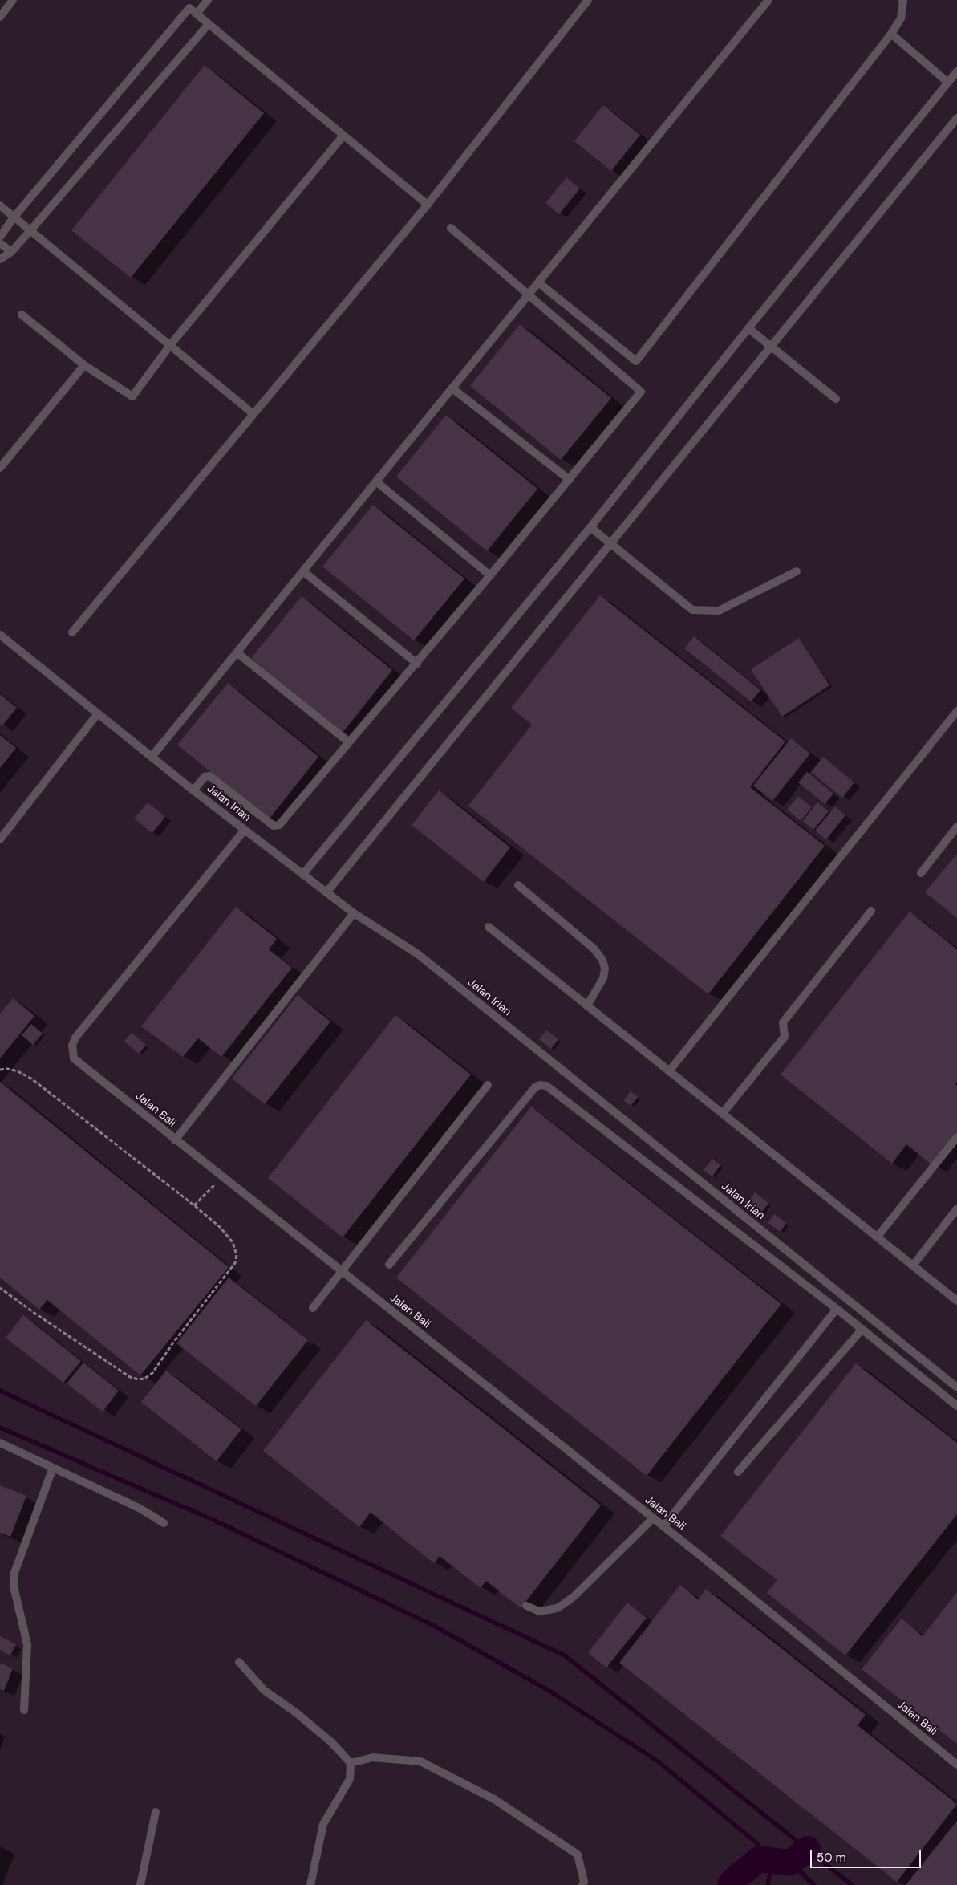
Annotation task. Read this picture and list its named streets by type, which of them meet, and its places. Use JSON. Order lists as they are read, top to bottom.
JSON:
{
  "streets": {
    "lane": ["Jalan Irian", "Jalan Bali"]
  },
  "crossings": [
    ["Jalan Irian", "Jalan Bali"]
  ],
  "scale_bar": "50 m"
}
